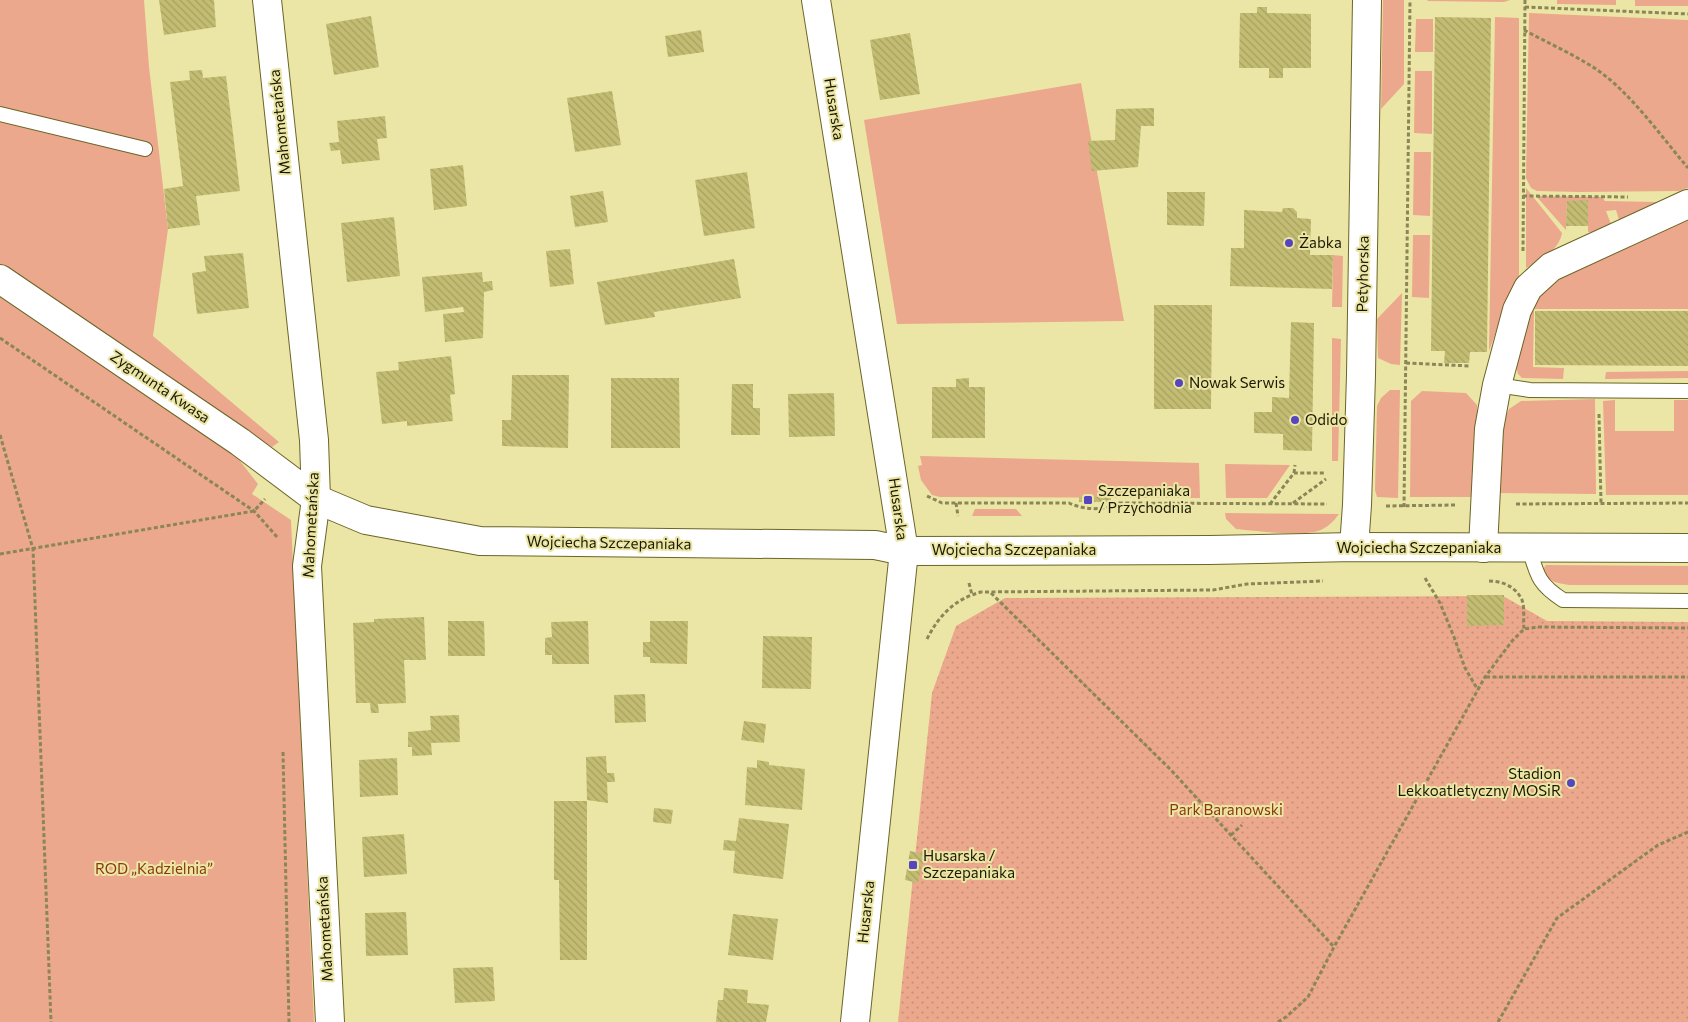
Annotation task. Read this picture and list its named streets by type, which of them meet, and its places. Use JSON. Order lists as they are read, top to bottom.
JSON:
{
  "streets": {
    "street": [
      "Husarska",
      "Mahometańska",
      "Petyhorska",
      "Zygmunta Kwasa",
      "Wojciecha Szczepaniaka"
    ]
  },
  "crossings": [
    ["Husarska", "Wojciecha Szczepaniaka"],
    ["Mahometańska", "Zygmunta Kwasa"],
    ["Mahometańska", "Wojciecha Szczepaniaka"],
    ["Petyhorska", "Wojciecha Szczepaniaka"],
    ["Zygmunta Kwasa", "Wojciecha Szczepaniaka"]
  ],
  "parks": ["Park Baranowski", "ROD „Kadzielnia”"],
  "places": {
    "other": [
      "Żabka",
      "Nowak Serwis",
      "Odido",
      "Stadion Lekkoatletyczny MOSiR"
    ],
    "transit": ["Szczepaniaka / Przychodnia", "Husarska / Szczepaniaka"]
  }
}
